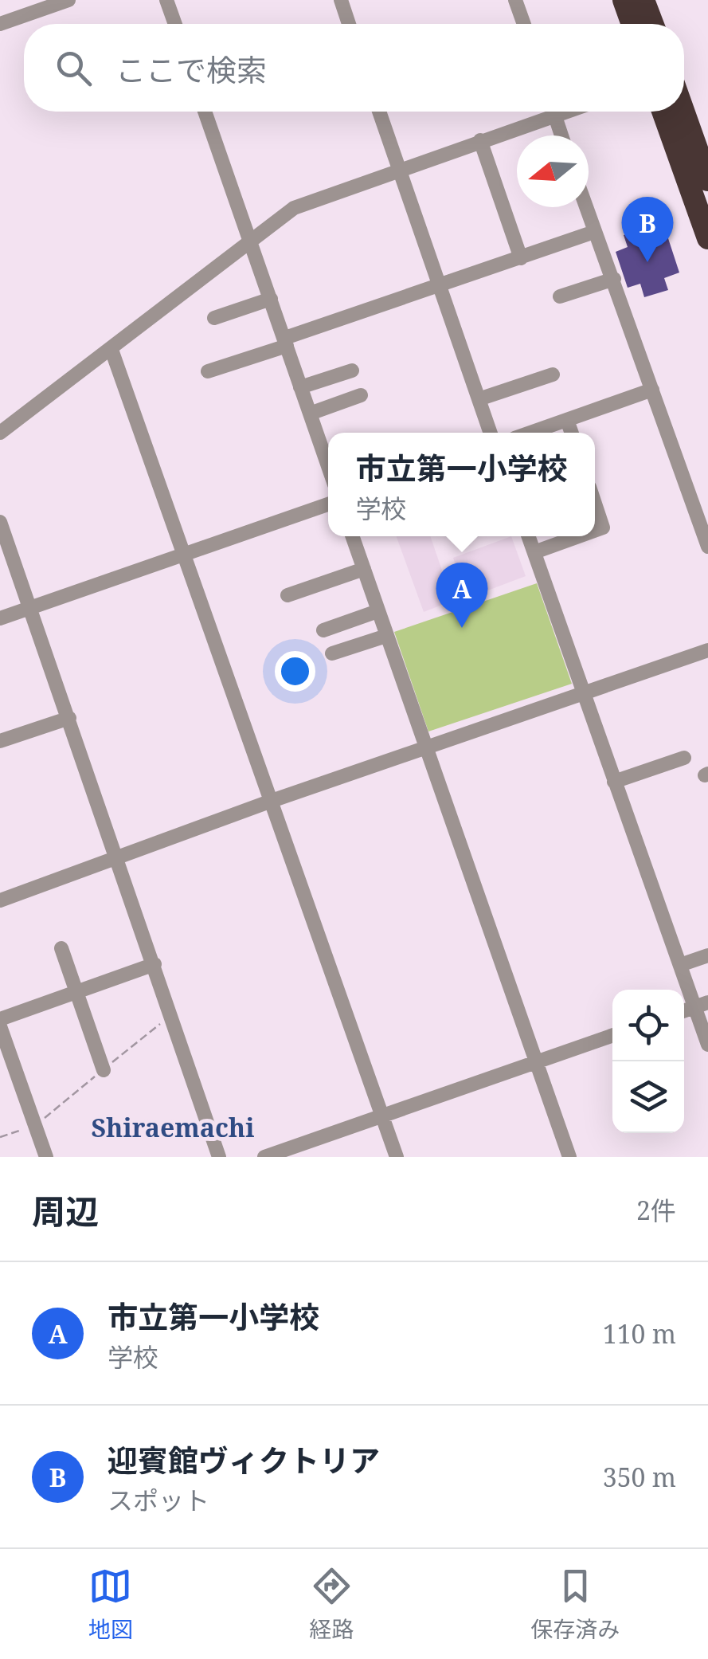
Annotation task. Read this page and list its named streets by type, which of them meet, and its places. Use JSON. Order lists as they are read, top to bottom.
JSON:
{
  "districts": ["Shiraemachi"],
  "north": "left",
  "page": {
    "search": "ここで検索",
    "pins": ["B", "A"],
    "popup": ["市立第一小学校", "学校"],
    "heading": ["周辺", "2件"],
    "list": [
      {
        "mark": "A",
        "name": "市立第一小学校",
        "note": "学校",
        "value": "110 m"
      },
      {
        "mark": "B",
        "name": "迎賓館ヴィクトリア",
        "note": "スポット",
        "value": "350 m"
      }
    ],
    "nav": ["地図", "経路", "保存済み"]
  }
}
